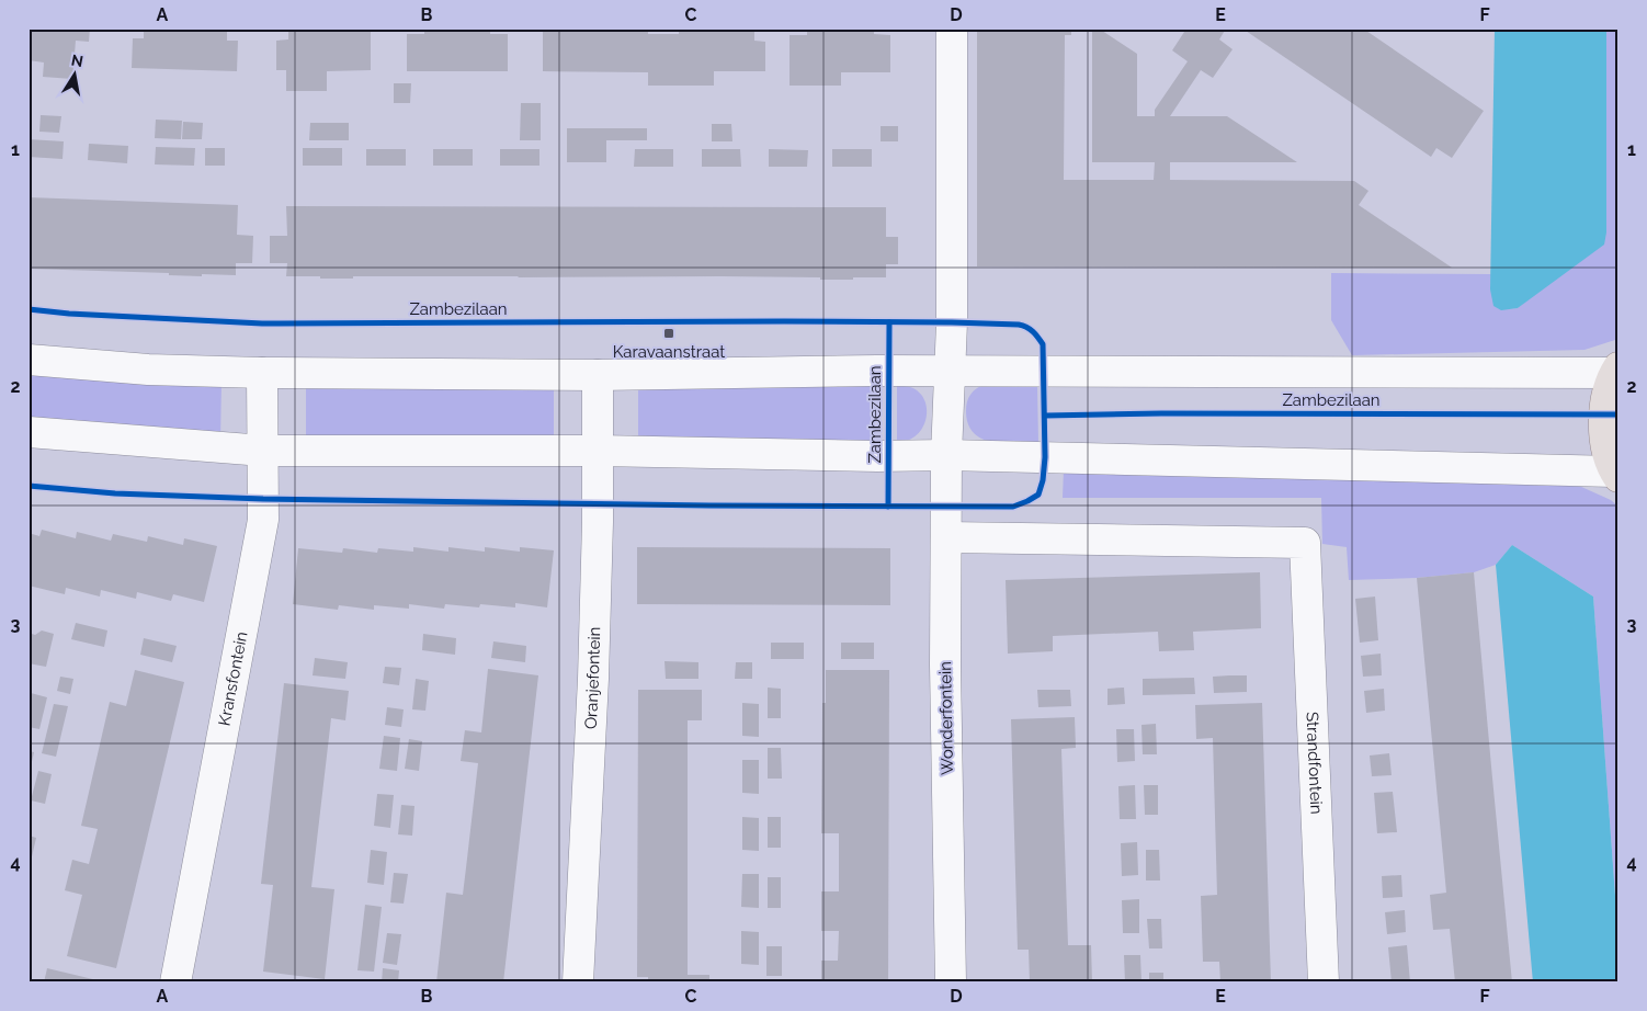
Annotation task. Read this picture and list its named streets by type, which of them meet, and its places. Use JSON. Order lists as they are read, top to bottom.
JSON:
{
  "streets": {
    "street": [
      "Zambezilaan",
      "Kransfontein",
      "Oranjefontein",
      "Wonderfontein",
      "Strandfontein"
    ]
  },
  "crossings": [
    ["Zambezilaan", "Kransfontein"],
    ["Zambezilaan", "Oranjefontein"],
    ["Zambezilaan", "Wonderfontein"],
    ["Wonderfontein", "Strandfontein"]
  ],
  "places": {
    "transit": ["Karavaanstraat"]
  },
  "north": "top",
  "grid": {
    "columns": [
      "A",
      "B",
      "C",
      "D",
      "E",
      "F"
    ],
    "rows": [
      "1",
      "2",
      "3",
      "4"
    ]
  }
}
